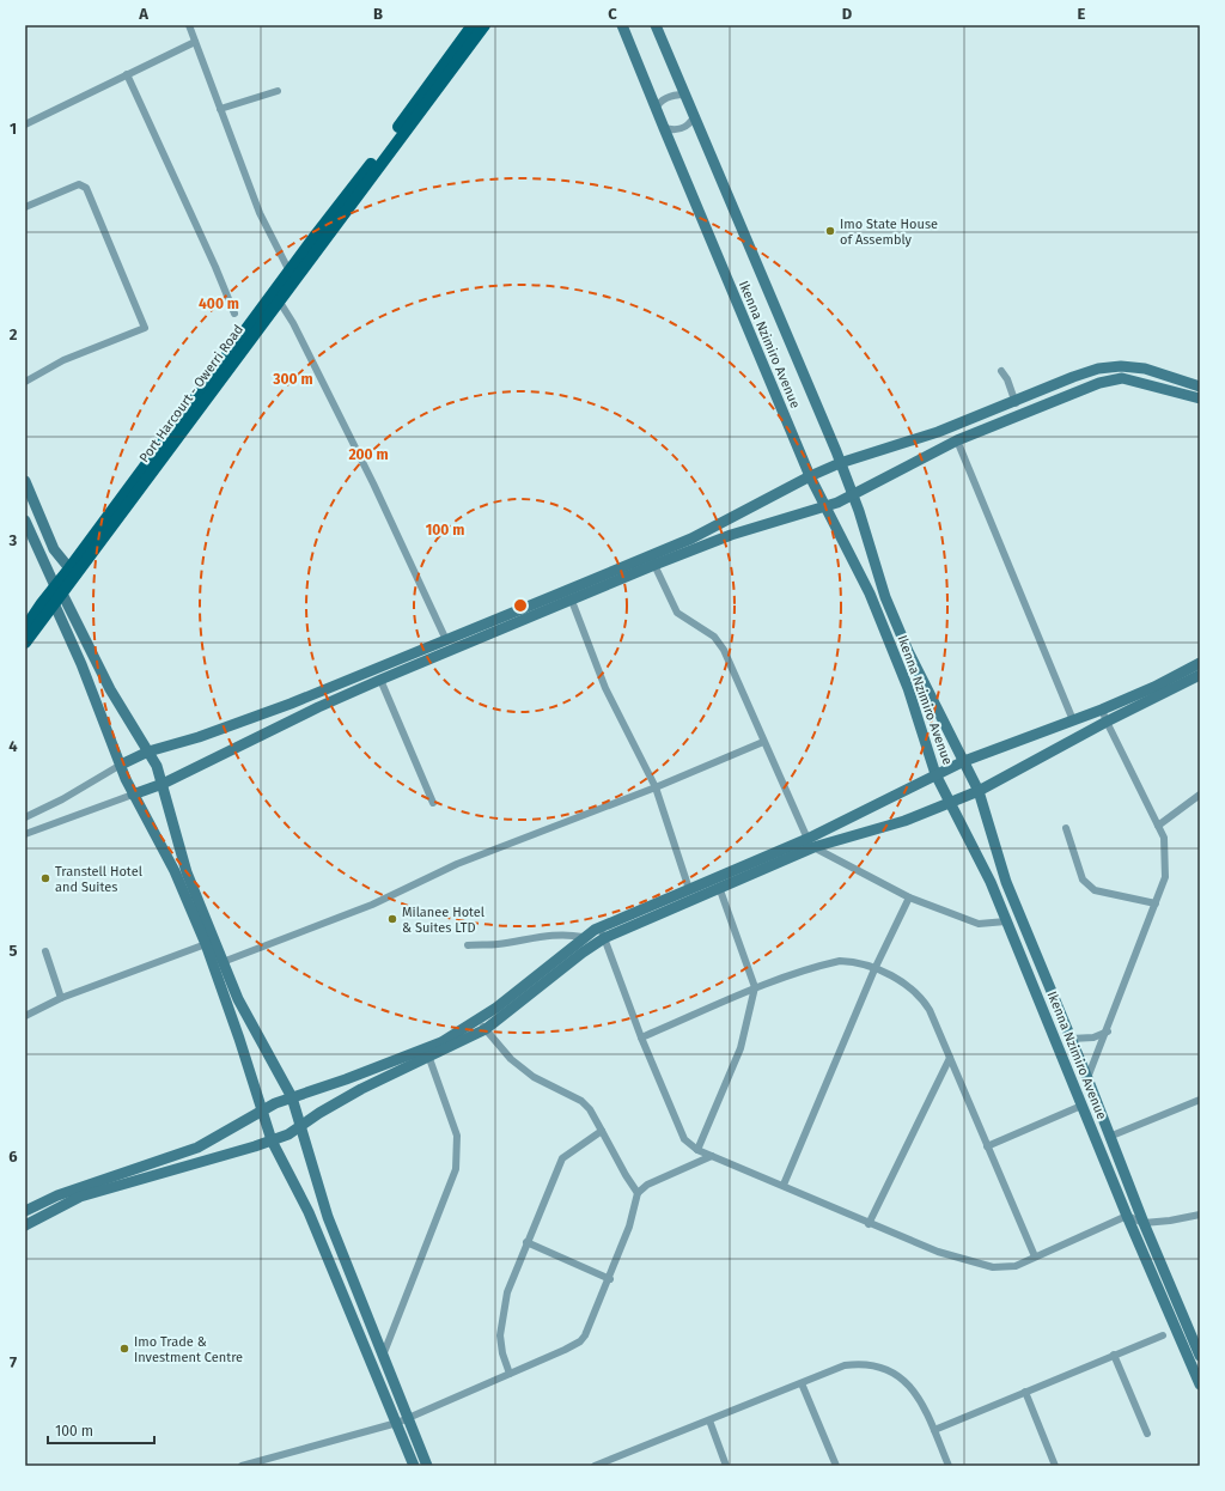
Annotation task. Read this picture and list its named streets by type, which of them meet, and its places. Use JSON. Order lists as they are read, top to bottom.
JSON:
{
  "streets": {
    "main road": ["Port Harcourt - Owerri Road"],
    "street": ["Ikenna Nzimiro Avenue"]
  },
  "places": [
    "Imo State House of Assembly",
    "Transtell Hotel and Suites",
    "Milanee Hotel & Suites LTD",
    "Imo Trade & Investment Centre"
  ],
  "scale_bar": "100 m",
  "grid": {
    "columns": [
      "A",
      "B",
      "C",
      "D",
      "E"
    ],
    "rows": [
      "1",
      "2",
      "3",
      "4",
      "5",
      "6",
      "7"
    ]
  },
  "rings": [
    "400 m",
    "300 m",
    "200 m",
    "100 m"
  ]
}
